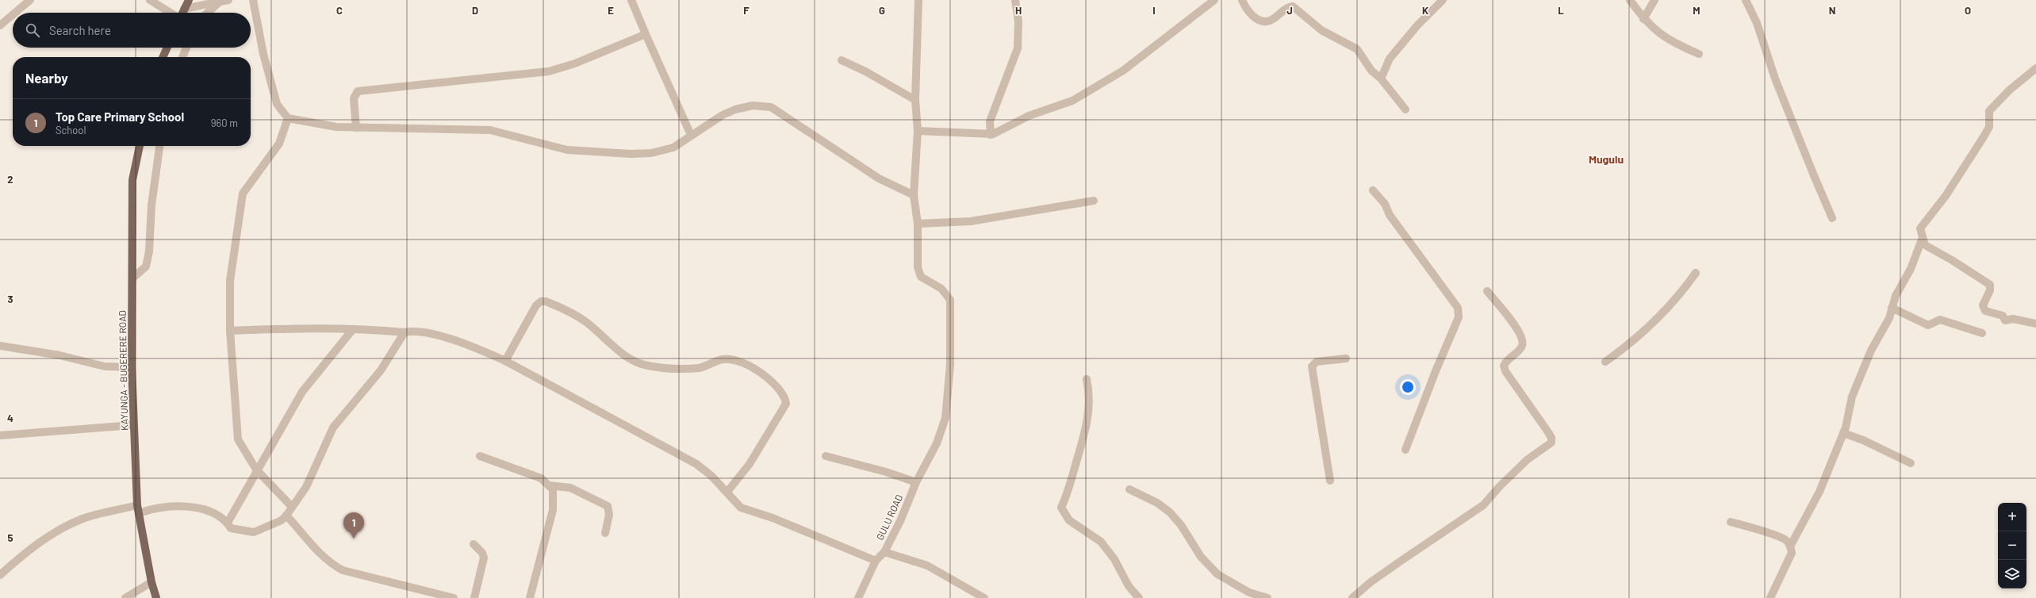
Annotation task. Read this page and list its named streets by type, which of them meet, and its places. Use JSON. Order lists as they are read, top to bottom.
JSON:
{
  "streets": {
    "main road": ["KAYUNGA - BUGERERE ROAD"],
    "street": ["GULU ROAD"]
  },
  "districts": ["Mugulu"],
  "page": {
    "search": "Search here",
    "heading": "Nearby",
    "list": [
      {
        "mark": "1",
        "name": "Top Care Primary School",
        "note": "School",
        "value": "960 m"
      }
    ],
    "map_buttons": ["+", "−"],
    "pins": "1"
  },
  "grid": {
    "columns": [
      "C",
      "D",
      "E",
      "F",
      "G",
      "H",
      "I",
      "J",
      "K",
      "L",
      "M",
      "N",
      "O"
    ],
    "rows": [
      "2",
      "3",
      "4",
      "5"
    ]
  }
}
